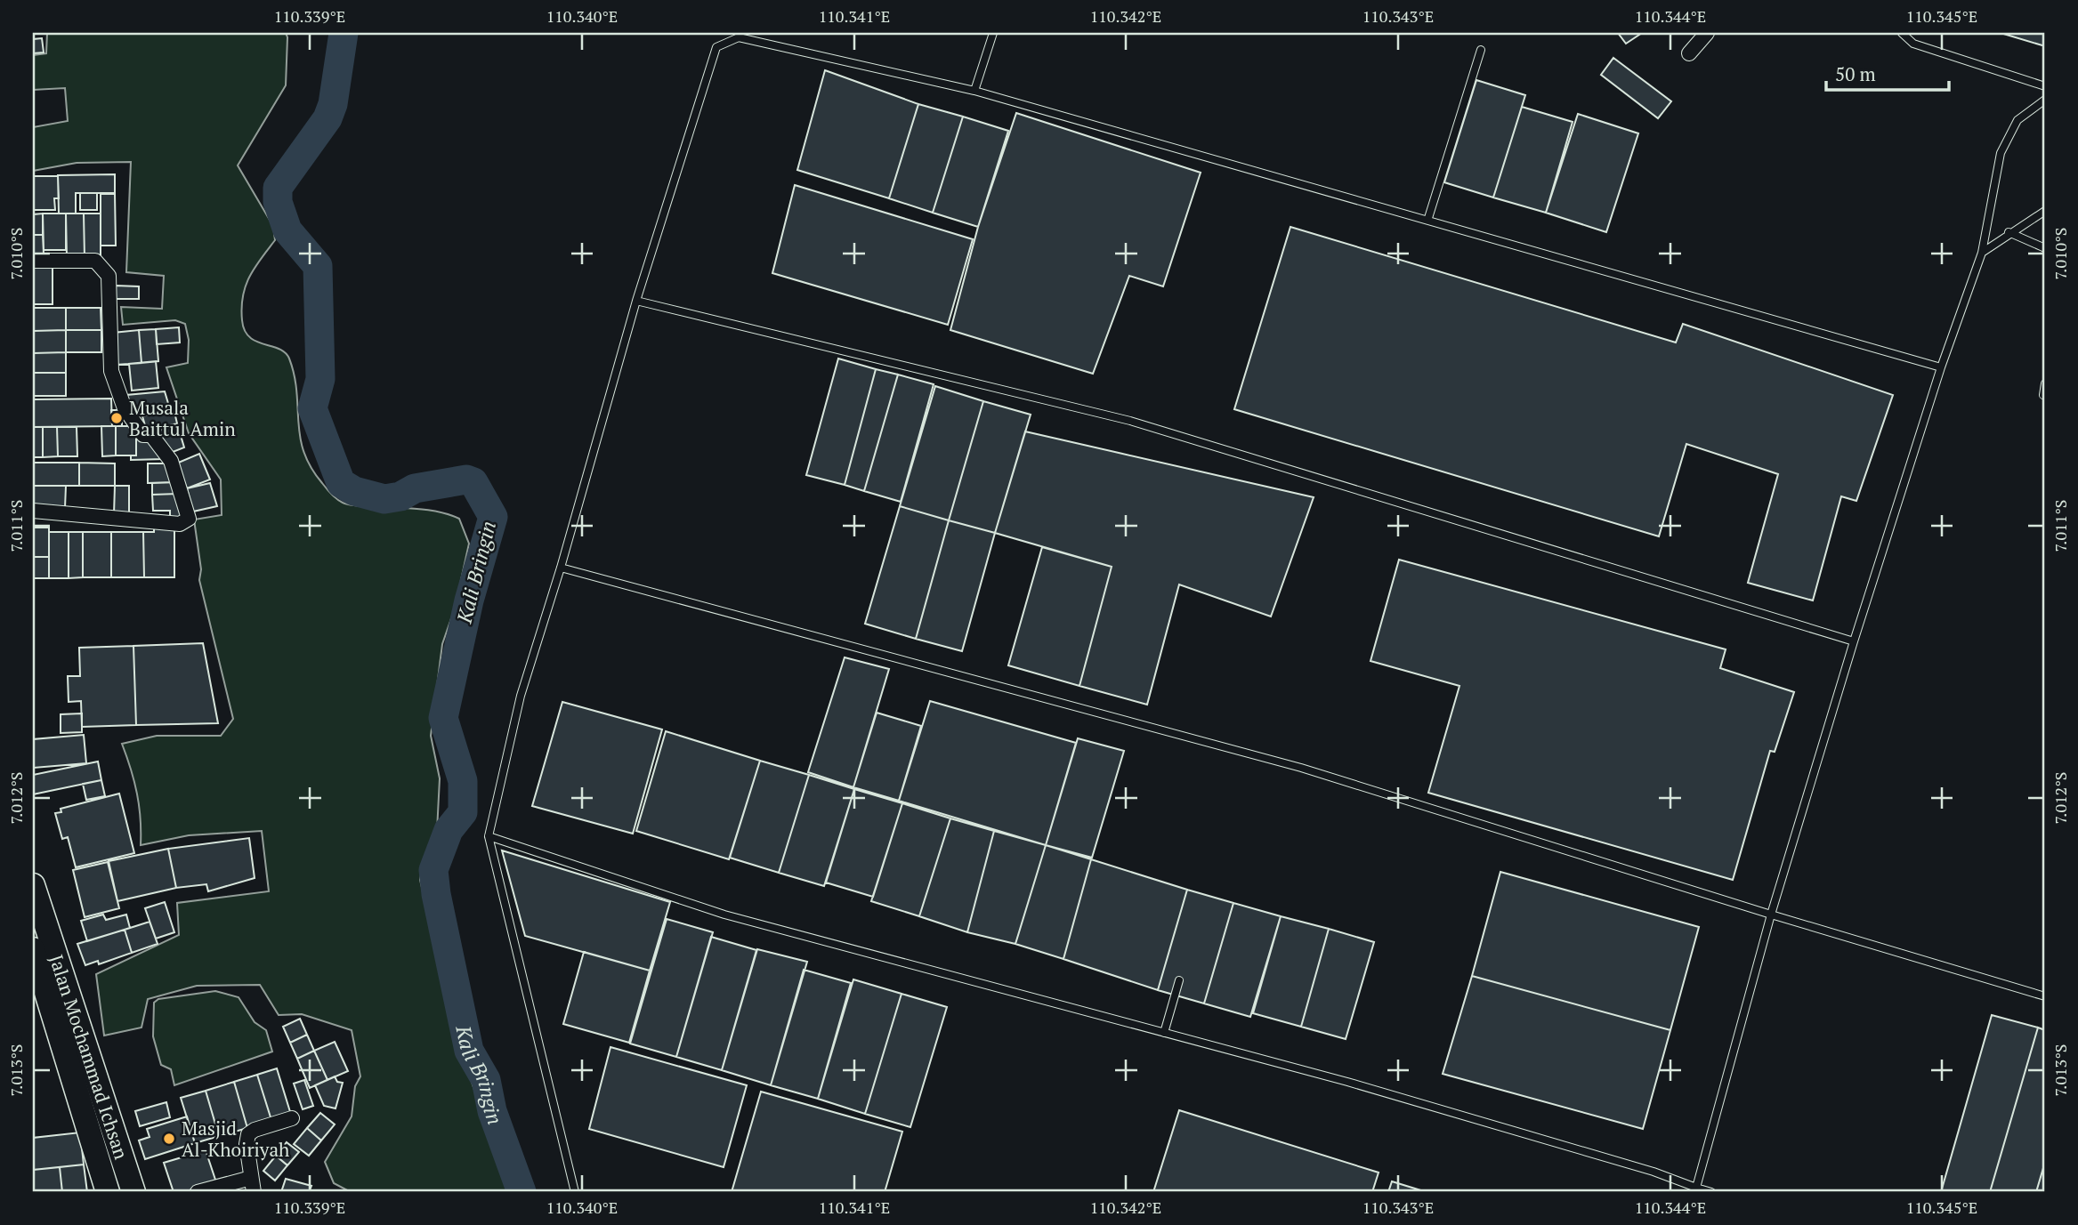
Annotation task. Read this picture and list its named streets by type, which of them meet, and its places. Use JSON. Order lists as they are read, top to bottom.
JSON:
{
  "streets": {
    "main road": ["Jalan Mochammad Ichsan"]
  },
  "water": ["Kali Bringin"],
  "places": ["Musala Baittul Amin", "Masjid Al-Khoiriyah"],
  "scale_bar": "50 m",
  "coordinates": [
    "110.339°E",
    "110.340°E",
    "110.341°E",
    "110.342°E",
    "110.343°E",
    "110.344°E",
    "110.345°E",
    "7.010°S",
    "7.011°S",
    "7.012°S",
    "7.013°S"
  ]
}
